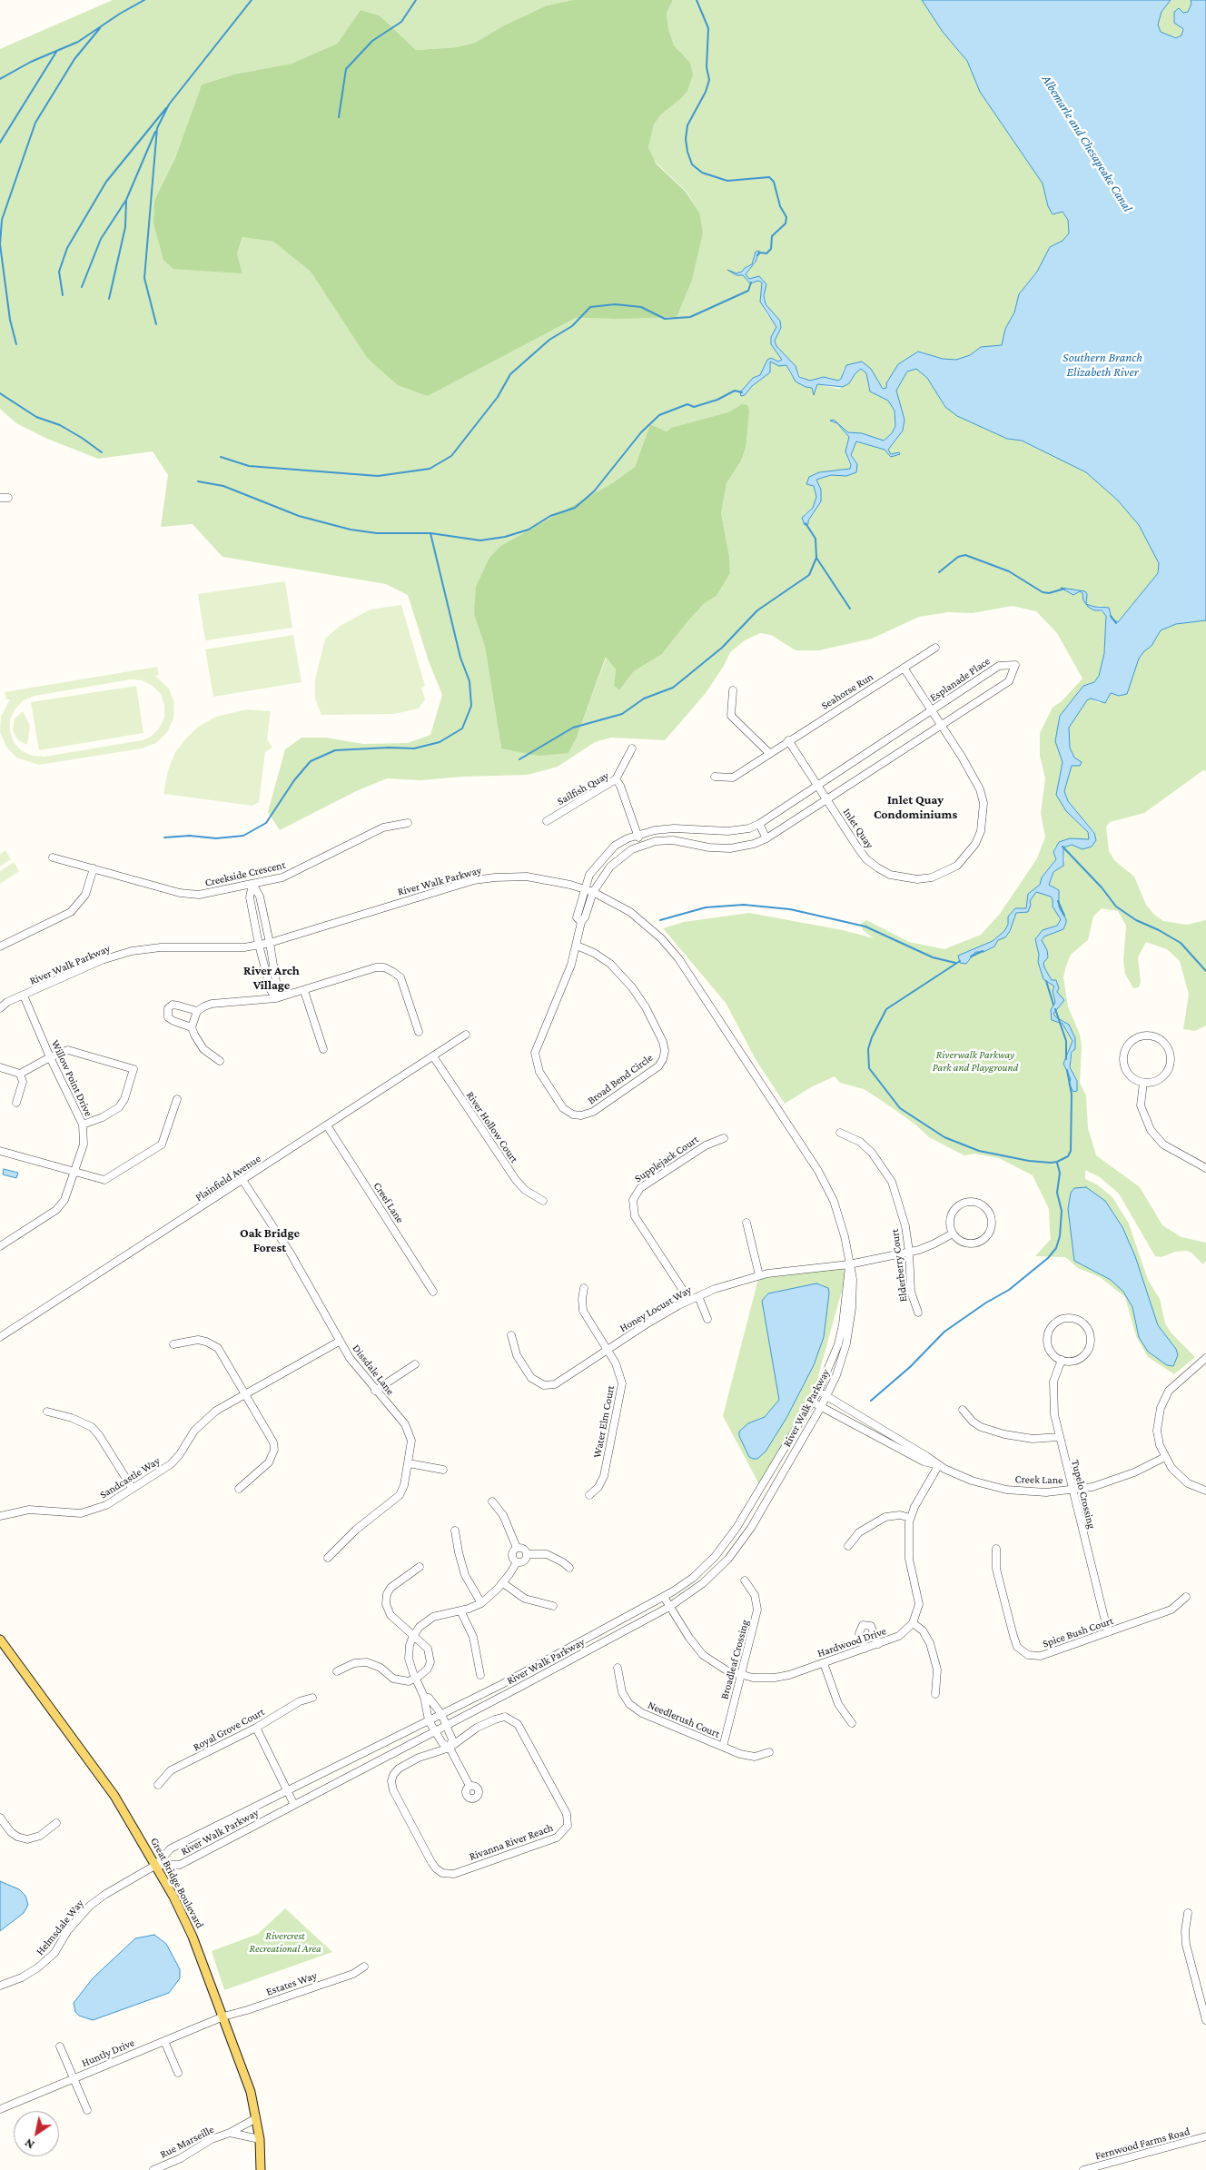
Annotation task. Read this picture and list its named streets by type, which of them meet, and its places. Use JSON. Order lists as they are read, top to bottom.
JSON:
{
  "streets": {
    "main road": ["Great Bridge Boulevard"],
    "street": [
      "Esplanade Place",
      "Seahorse Run",
      "Sailfish Quay",
      "Inlet Quay",
      "Creekside Crescent",
      "River Walk Parkway",
      "Willow Point Drive",
      "Broad Bend Circle",
      "River Hollow Court",
      "Supplejack Court",
      "Plainfield Avenue",
      "Creef Lane",
      "Elderberry Court",
      "Honey Locust Way",
      "Dissdale Lane",
      "Water Elm Court",
      "Sandcastle Way",
      "Creek Lane",
      "Tupelo Crossing",
      "Spice Bush Court",
      "Hardwood Drive",
      "Broadleaf Crossing",
      "Needlerush Court",
      "Royal Grove Court",
      "Rivanna River Reach",
      "Helmsdale Way",
      "Estates Way",
      "Huntly Drive",
      "Rue Marseille",
      "Fernwood Farms Road"
    ]
  },
  "crossings": [
    ["Esplanade Place", "Sailfish Quay"],
    ["Esplanade Place", "Inlet Quay"],
    ["Esplanade Place", "River Walk Parkway"],
    ["Esplanade Place", "Broad Bend Circle"],
    ["Seahorse Run", "Inlet Quay"],
    ["River Walk Parkway", "Willow Point Drive"],
    ["River Walk Parkway", "Broad Bend Circle"],
    ["River Walk Parkway", "Honey Locust Way"],
    ["River Walk Parkway", "Creek Lane"],
    ["River Walk Parkway", "Hardwood Drive"],
    ["River Walk Parkway", "Great Bridge Boulevard"],
    ["River Walk Parkway", "Helmsdale Way"],
    ["River Hollow Court", "Plainfield Avenue"],
    ["Supplejack Court", "Honey Locust Way"],
    ["Plainfield Avenue", "Creef Lane"],
    ["Plainfield Avenue", "Dissdale Lane"],
    ["Elderberry Court", "Honey Locust Way"],
    ["Honey Locust Way", "Water Elm Court"],
    ["Dissdale Lane", "Sandcastle Way"],
    ["Creek Lane", "Tupelo Crossing"],
    ["Tupelo Crossing", "Spice Bush Court"],
    ["Hardwood Drive", "Broadleaf Crossing"],
    ["Broadleaf Crossing", "Needlerush Court"],
    ["Great Bridge Boulevard", "Helmsdale Way"],
    ["Great Bridge Boulevard", "Estates Way"],
    ["Great Bridge Boulevard", "Huntly Drive"],
    ["Great Bridge Boulevard", "Rue Marseille"],
    ["Estates Way", "Huntly Drive"]
  ],
  "districts": ["Inlet Quay Condominiums", "River Arch Village", "Oak Bridge Forest"],
  "water": ["Albemarle and Chesapeake Canal", "Southern Branch Elizabeth River"],
  "parks": ["Riverwalk Parkway Park and Playground", "Rivercrest Recreational Area"],
  "north": "bottom left"
}
